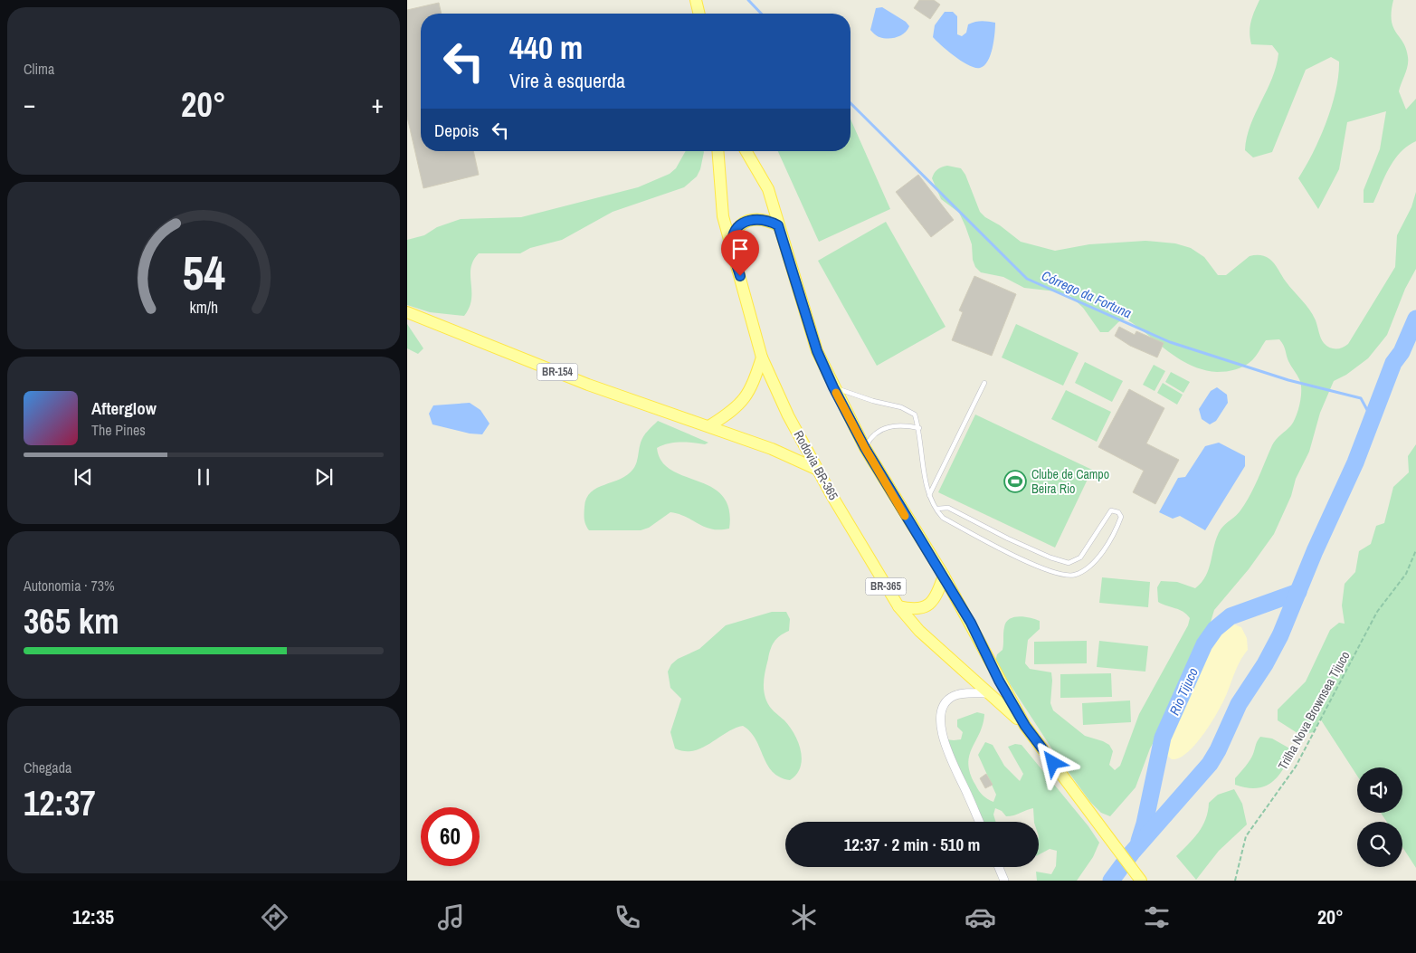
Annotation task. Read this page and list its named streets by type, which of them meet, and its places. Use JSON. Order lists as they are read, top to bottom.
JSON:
{
  "streets": {
    "main road": ["BR-154", "Rodovia BR-365", "BR-365"],
    "path": ["Trilha Nova Brownsea Tijuco"]
  },
  "crossings": [
    ["BR-154", "Rodovia BR-365"],
    ["Rodovia BR-365", "BR-365"]
  ],
  "water": ["Córrego da Fortuna", "Rio Tijuco"],
  "places": {
    "sports": ["Clube de Campo Beira Rio"]
  },
  "page": {
    "tile": [
      "Clima",
      ["Autonomia · 73%", "365 km"],
      ["Chegada", "12:37"]
    ],
    "turn": ["440 m", "Vire à esquerda"],
    "heat": ["−", "20°", "+"],
    "then": "Depois",
    "song": ["Afterglow", "The Pines"],
    "limit": "60",
    "trip": "12:37 · 2 min · 510 m",
    "tabs": ["12:35", "20°"],
    "gauge": ["54", "km/h"]
  }
}
